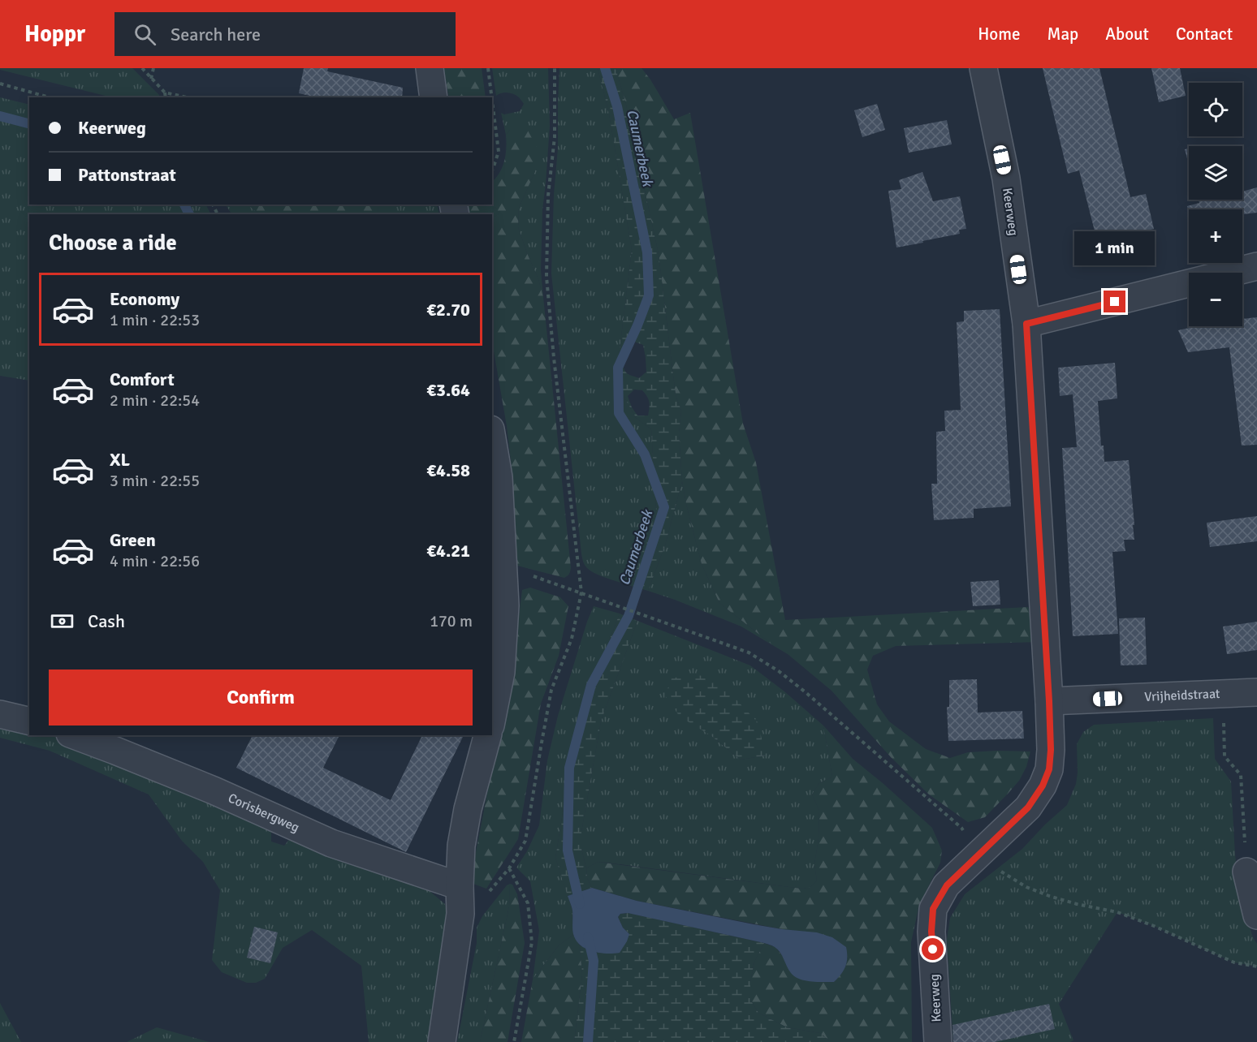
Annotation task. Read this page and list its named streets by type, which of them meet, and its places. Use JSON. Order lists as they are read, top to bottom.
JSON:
{
  "streets": {
    "street": ["Keerweg", "Vrijheidstraat", "Corisbergweg"]
  },
  "crossings": [
    ["Keerweg", "Vrijheidstraat"]
  ],
  "water": ["Caumerbeek"],
  "page": {
    "header": "Hoppr",
    "search": "Search here",
    "nav": [
      "Home",
      "Map",
      "About",
      "Contact"
    ],
    "map_buttons": ["+", "−"],
    "banner": ["Keerweg", "Pattonstraat"],
    "heading": "Choose a ride",
    "bubble": "1 min",
    "list": [
      {
        "name": "Economy",
        "note": "1 min · 22:53",
        "value": "€2.70"
      },
      {
        "name": "Comfort",
        "note": "2 min · 22:54",
        "value": "€3.64"
      },
      {
        "name": "XL",
        "note": "3 min · 22:55",
        "value": "€4.58"
      },
      {
        "name": "Green",
        "note": "4 min · 22:56",
        "value": "€4.21"
      }
    ],
    "pay": ["Cash", "170 m"],
    "buttons": "Confirm"
  }
}
